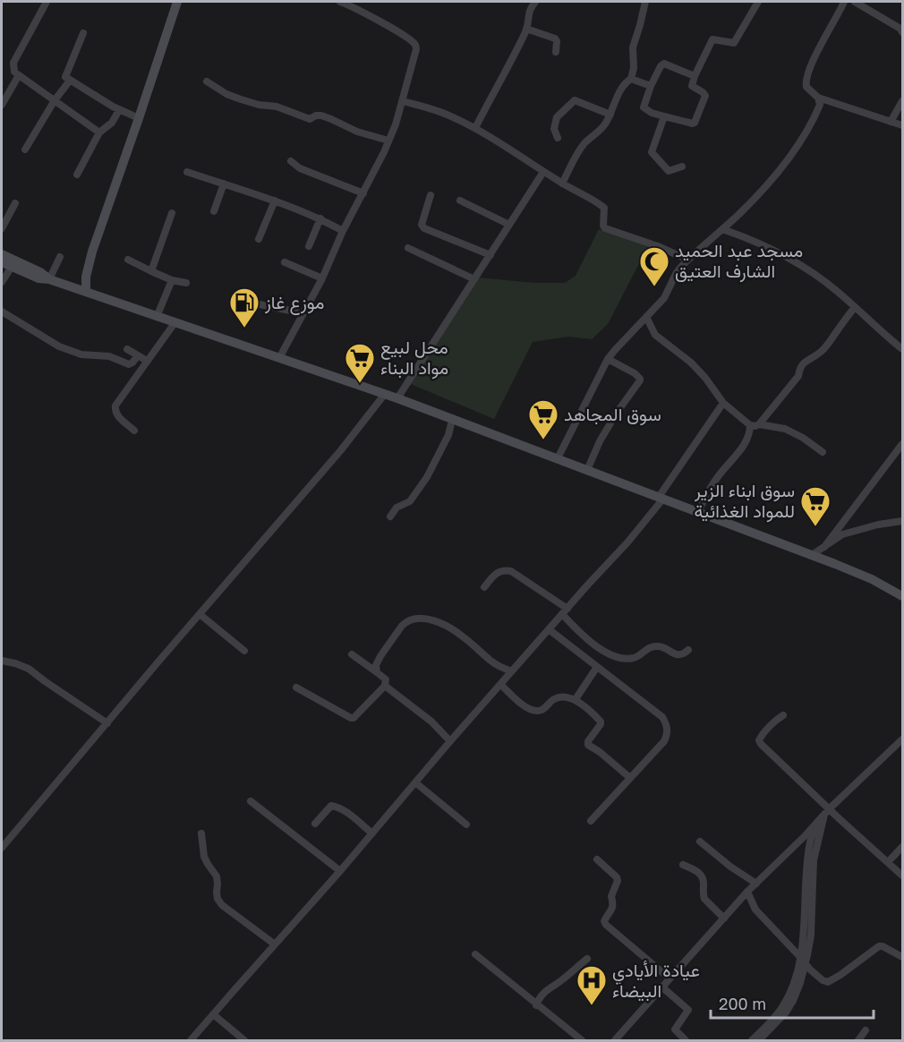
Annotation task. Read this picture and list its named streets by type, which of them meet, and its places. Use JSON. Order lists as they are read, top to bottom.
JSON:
{
  "places": {
    "mosque": ["مسجد عبد الحميد الشارف العتيق"],
    "fuel station": ["موزع غاز"],
    "supermarket": ["محل لبيع مواد البناء", "سوق المجاهد", "سوق ابناء الزير للمواد الغذائية"],
    "hospital": ["عيادة الأيادي البيضاء"]
  },
  "scale_bar": "200 m"
}
